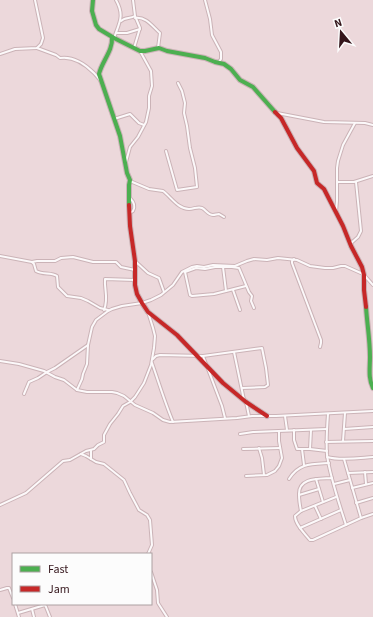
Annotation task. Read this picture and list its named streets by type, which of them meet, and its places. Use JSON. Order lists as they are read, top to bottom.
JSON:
{
  "legend": ["Fast", "Jam"],
  "north": "top"
}
